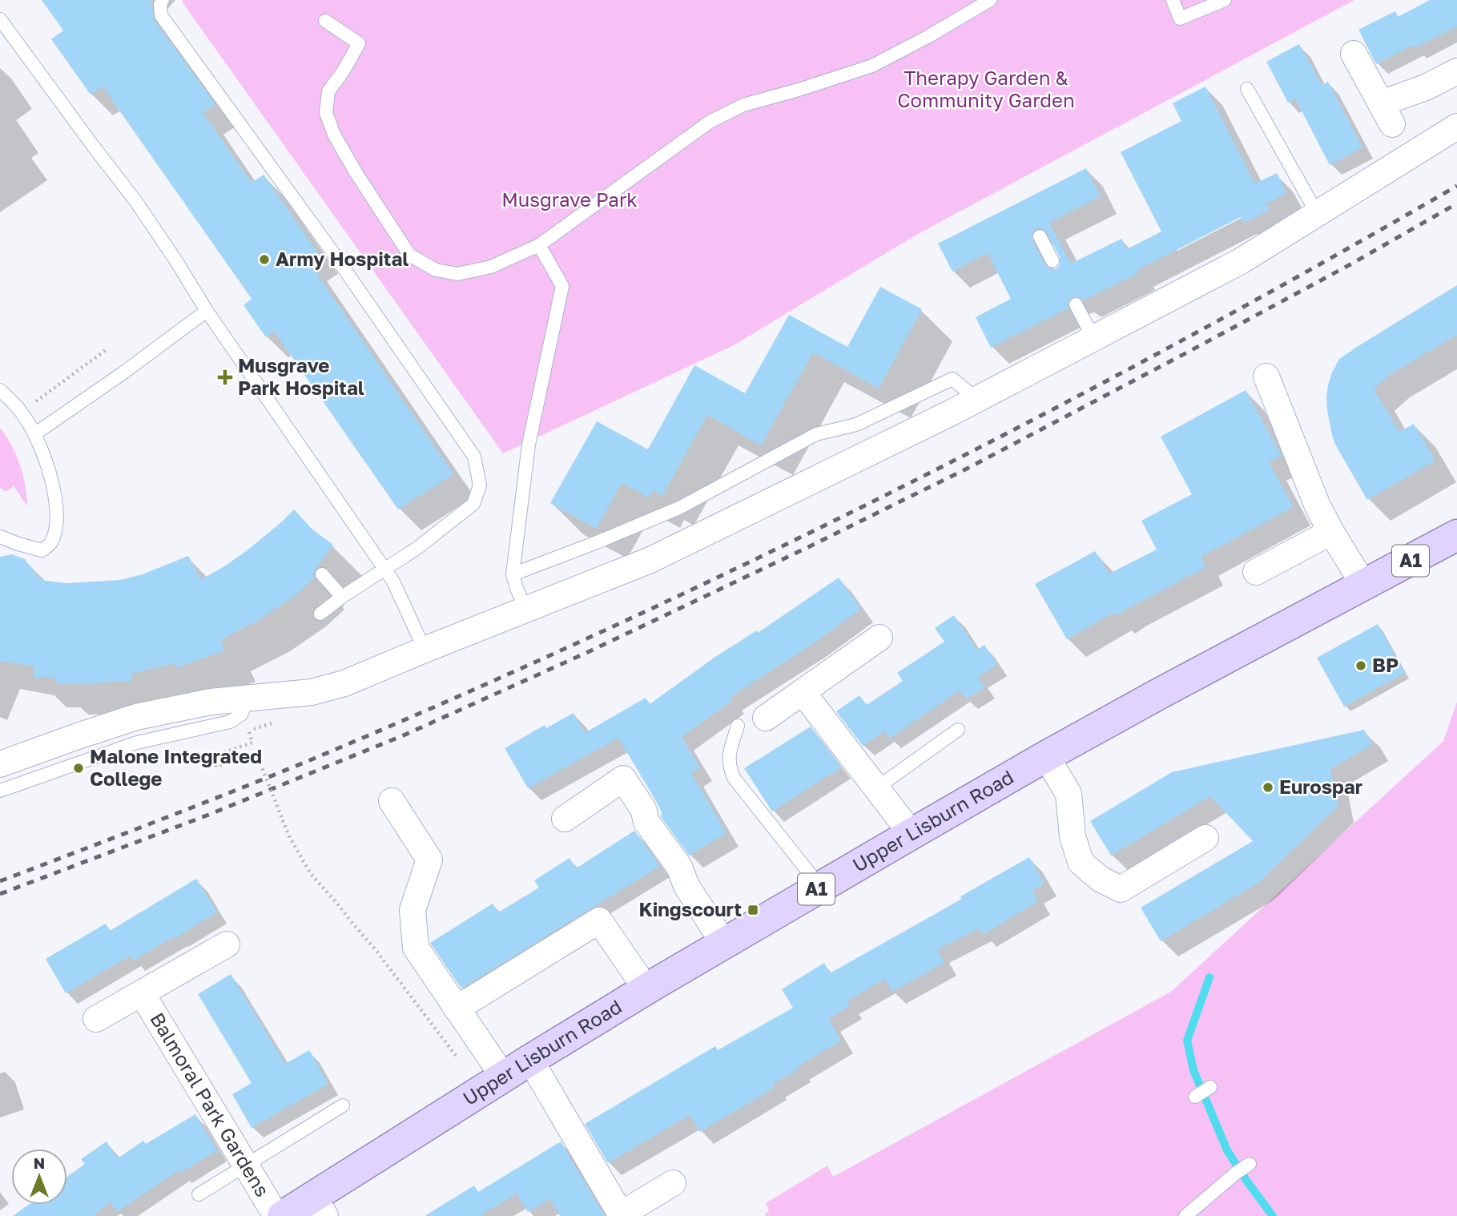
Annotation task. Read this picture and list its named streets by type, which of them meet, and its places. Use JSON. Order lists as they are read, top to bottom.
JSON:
{
  "streets": {
    "main road": ["A1", "Upper Lisburn Road"],
    "street": ["Balmoral Park Gardens"]
  },
  "crossings": [
    ["A1", "Upper Lisburn Road"]
  ],
  "parks": ["Therapy Garden & Community Garden", "Musgrave Park"],
  "places": {
    "other": [
      "Army Hospital",
      "BP",
      "Malone Integrated College",
      "Eurospar"
    ],
    "health": ["Musgrave Park Hospital"],
    "transit": ["Kingscourt"]
  },
  "north": "top"
}
